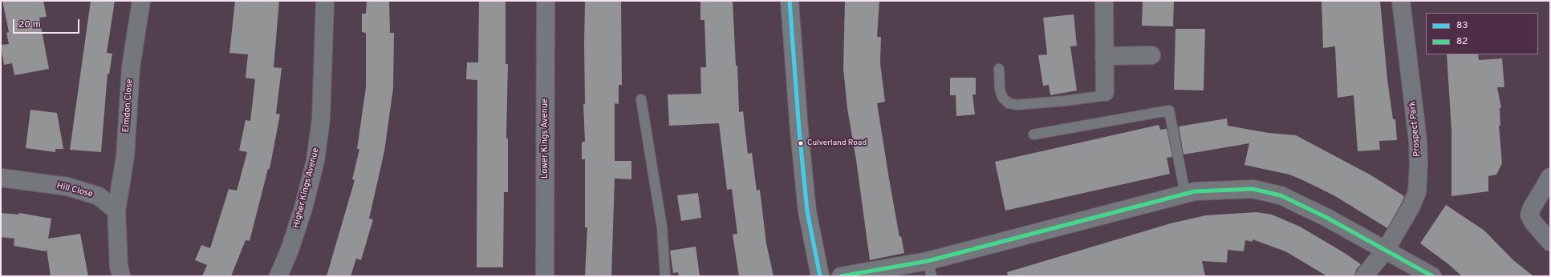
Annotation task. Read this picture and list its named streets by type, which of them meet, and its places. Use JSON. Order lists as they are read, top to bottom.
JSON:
{
  "streets": {
    "street": [
      "Elmdon Close",
      "Prospect Park",
      "Lower Kings Avenue",
      "Higher Kings Avenue",
      "Hill Close"
    ]
  },
  "crossings": [
    ["Elmdon Close", "Hill Close"]
  ],
  "places": ["Culverland Road"],
  "lines": ["transit line 83", "transit line 82"],
  "legend": ["83", "82"],
  "scale_bar": "20 m"
}
